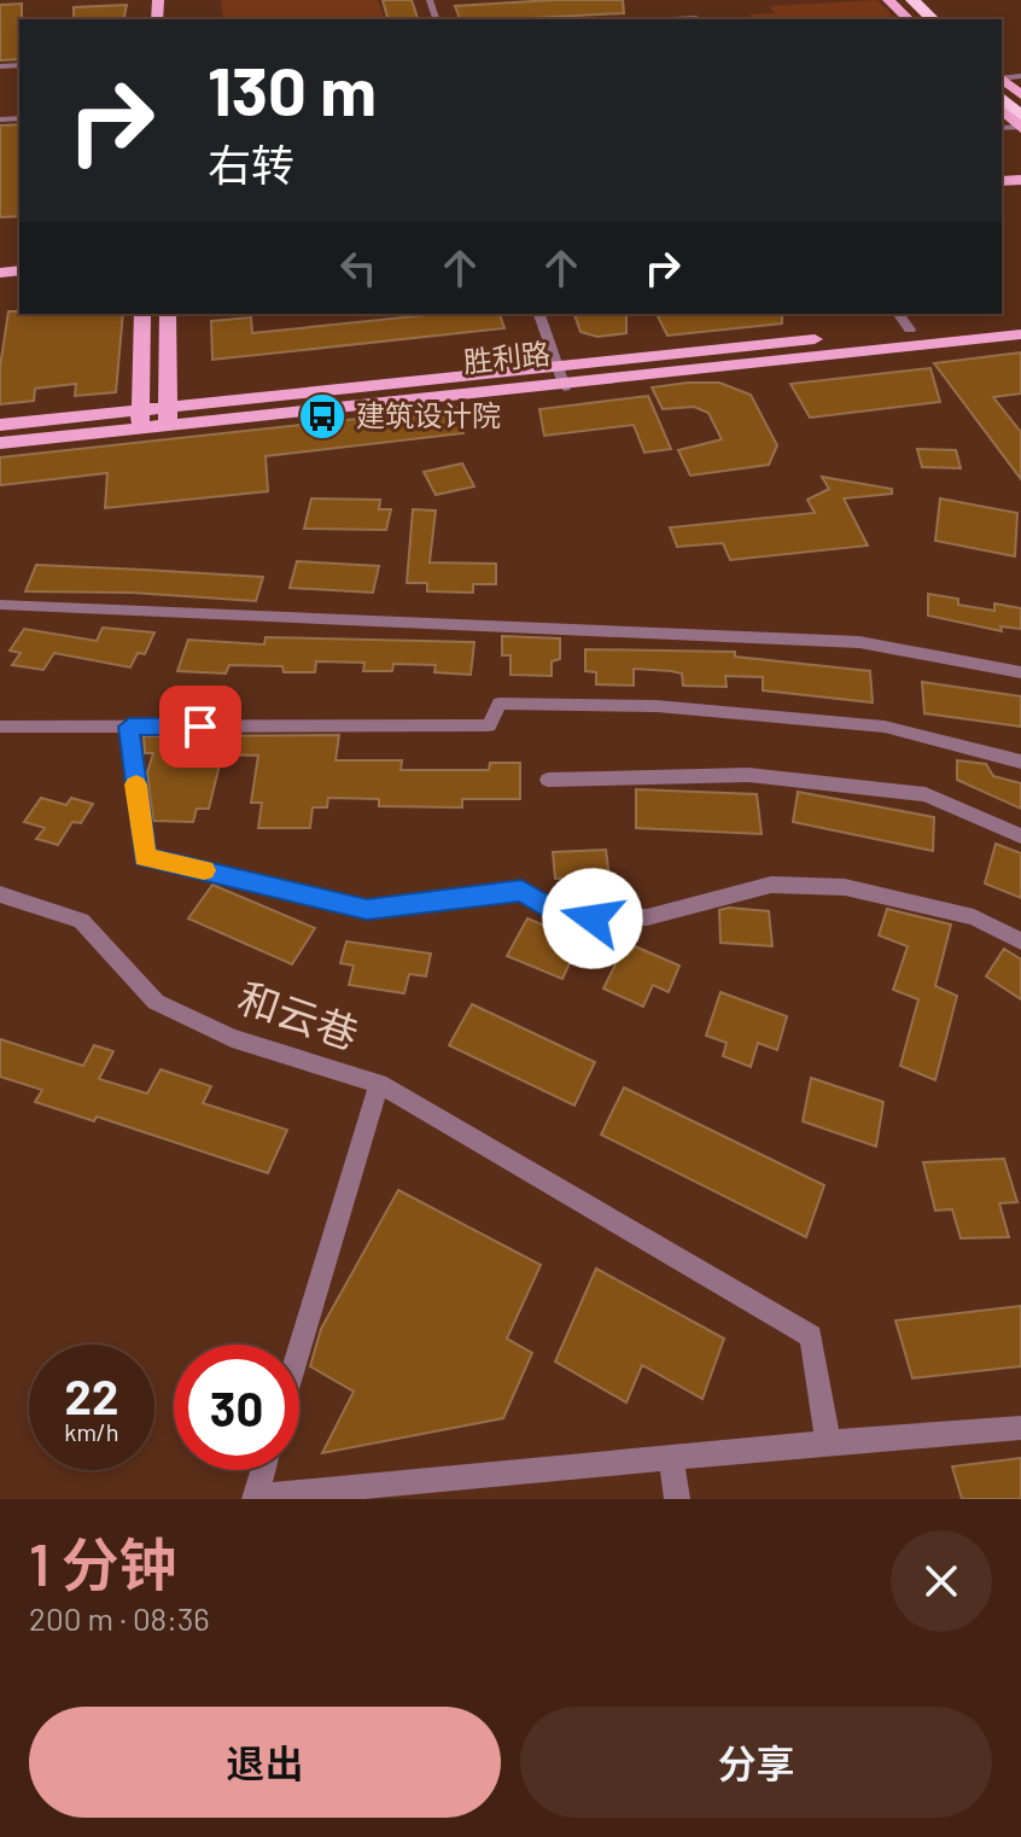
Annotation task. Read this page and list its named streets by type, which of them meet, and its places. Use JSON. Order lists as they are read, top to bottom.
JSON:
{
  "streets": {
    "main road": ["胜利路"],
    "street": ["和云巷"]
  },
  "places": {
    "bus stop": ["建筑设计院"]
  },
  "page": {
    "turn": ["130 m", "右转"],
    "speed": "22 km/h",
    "limit": "30",
    "heading": ["1 分钟", "200 m · 08:36"],
    "buttons": ["退出", "分享"]
  }
}
